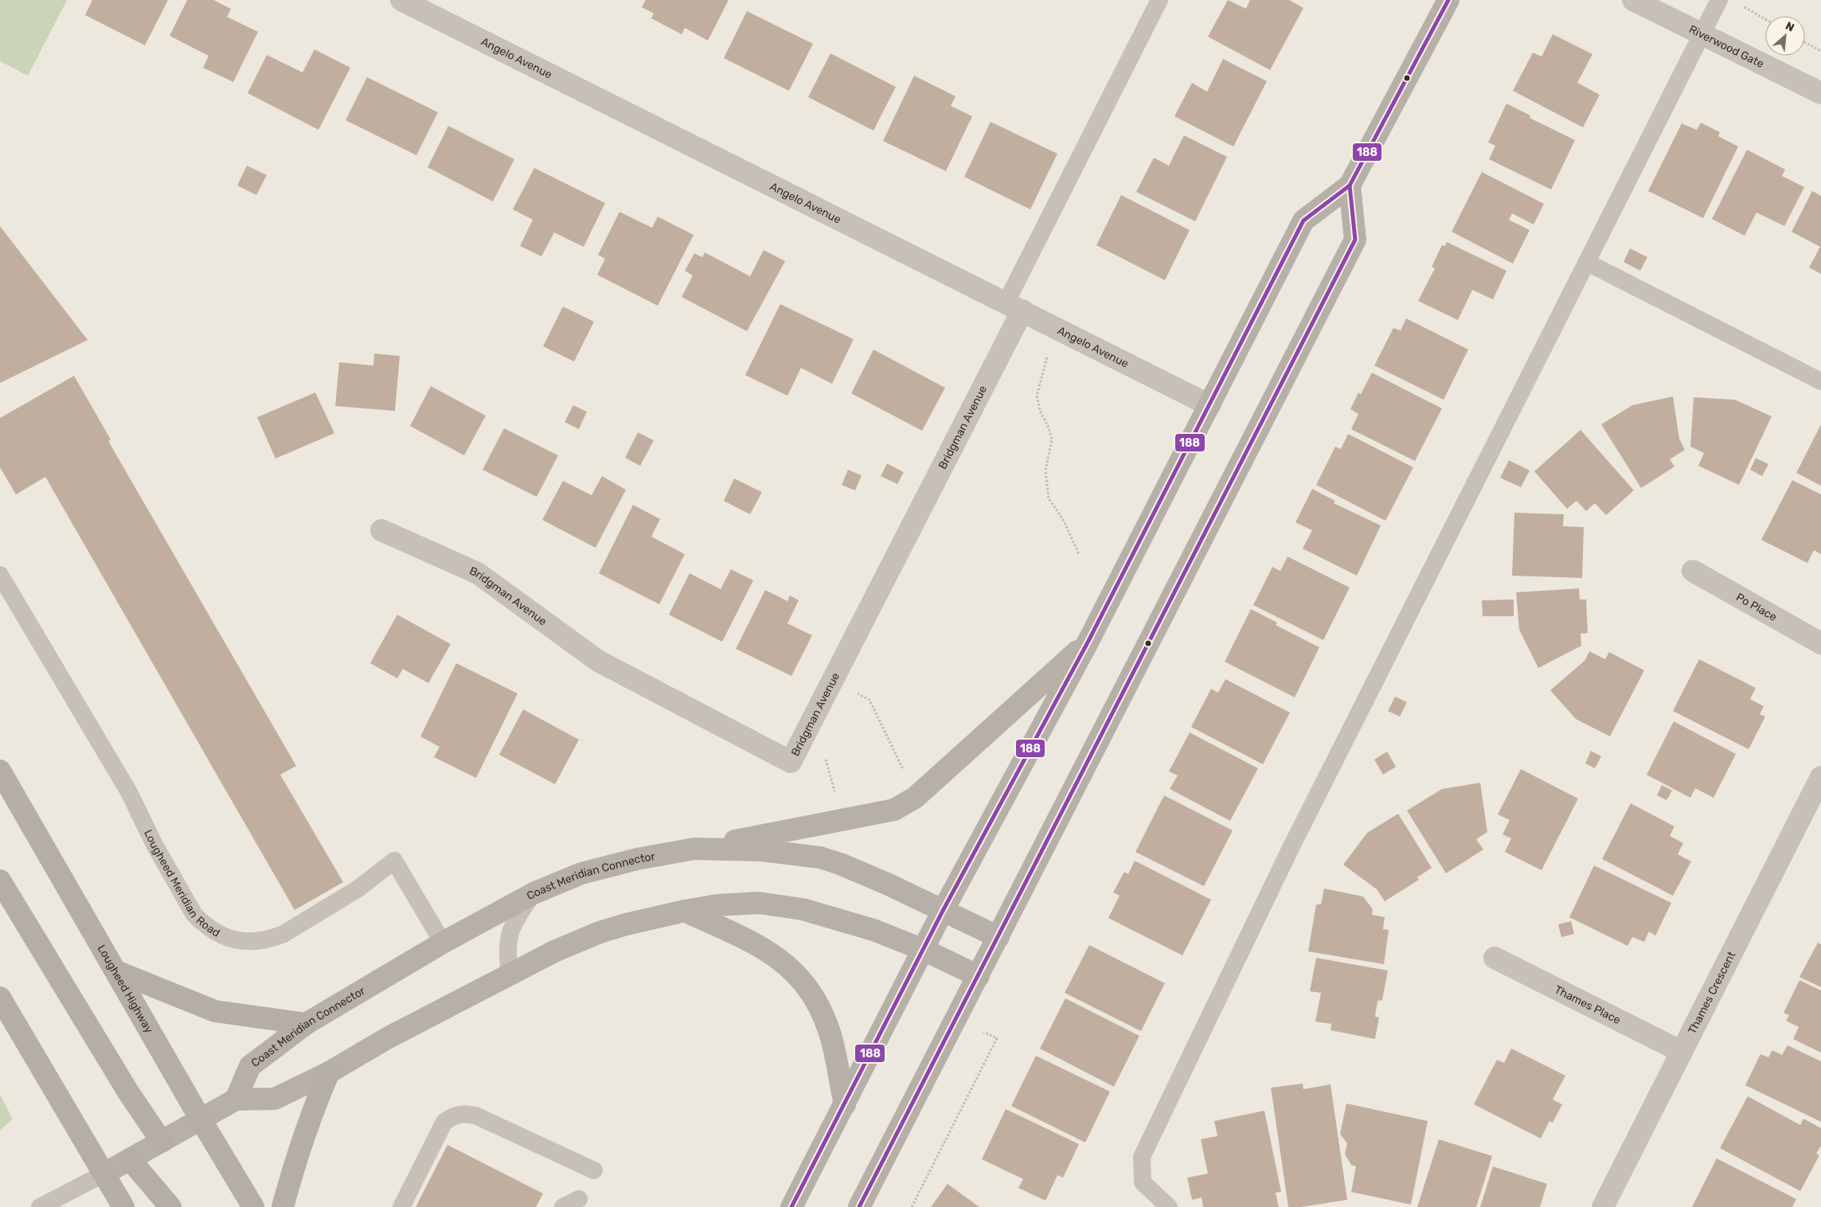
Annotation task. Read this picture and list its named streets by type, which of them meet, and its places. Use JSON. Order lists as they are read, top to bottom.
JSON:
{
  "streets": {
    "main road": ["Coast Meridian Connector", "Lougheed Highway"],
    "street": [
      "Riverwood Gate",
      "Angelo Avenue",
      "Bridgman Avenue",
      "Po Place",
      "Thames Crescent",
      "Thames Place"
    ],
    "lane": ["Lougheed Meridian Road"]
  },
  "crossings": [
    ["Angelo Avenue", "Bridgman Avenue"],
    ["Coast Meridian Connector", "Lougheed Meridian Road"],
    ["Thames Crescent", "Thames Place"]
  ],
  "lines": ["transit line 188"],
  "north": "top right"
}
